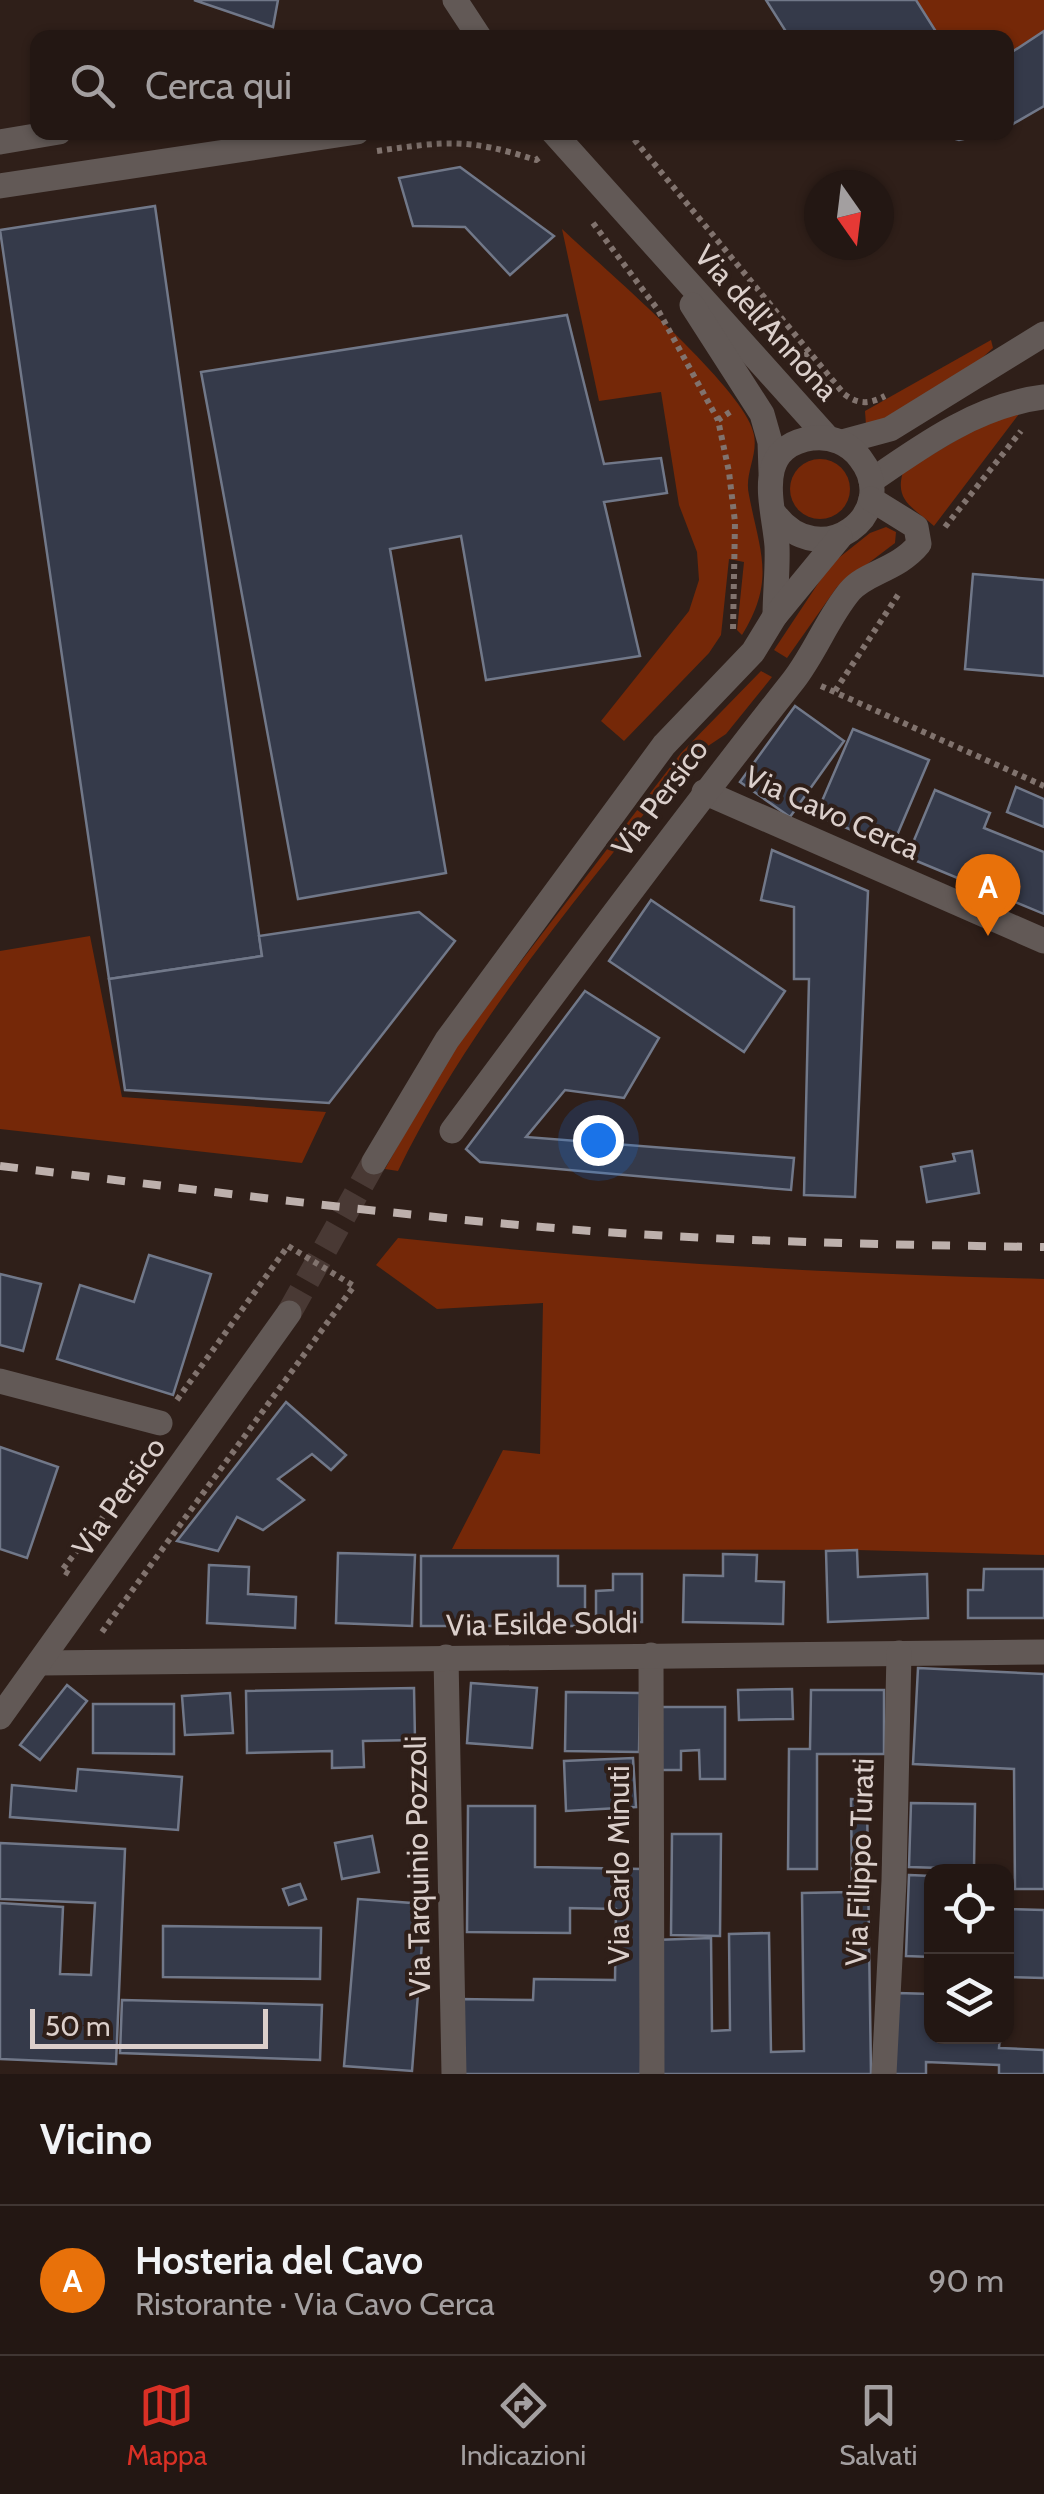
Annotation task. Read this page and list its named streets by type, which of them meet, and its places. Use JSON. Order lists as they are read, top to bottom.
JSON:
{
  "streets": {
    "street": [
      "Via dell'Annona",
      "Via Persico",
      "Via Cavo Cerca",
      "Via Esilde Soldi",
      "Via Filippo Turati",
      "Via Carlo Minuti",
      "Via Tarquinio Pozzoli"
    ]
  },
  "crossings": [
    ["Via dell'Annona", "Via Persico"],
    ["Via Persico", "Via Cavo Cerca"],
    ["Via Persico", "Via Esilde Soldi"],
    ["Via Esilde Soldi", "Via Filippo Turati"],
    ["Via Esilde Soldi", "Via Carlo Minuti"],
    ["Via Esilde Soldi", "Via Tarquinio Pozzoli"]
  ],
  "scale_bar": "50 m",
  "north": "bottom",
  "page": {
    "search": "Cerca qui",
    "pins": "A",
    "scale": "50 m",
    "heading": "Vicino",
    "list": [
      {
        "mark": "A",
        "name": "Hosteria del Cavo",
        "note": "Ristorante · Via Cavo Cerca",
        "value": "90 m"
      }
    ],
    "nav": ["Mappa", "Indicazioni", "Salvati"]
  }
}
